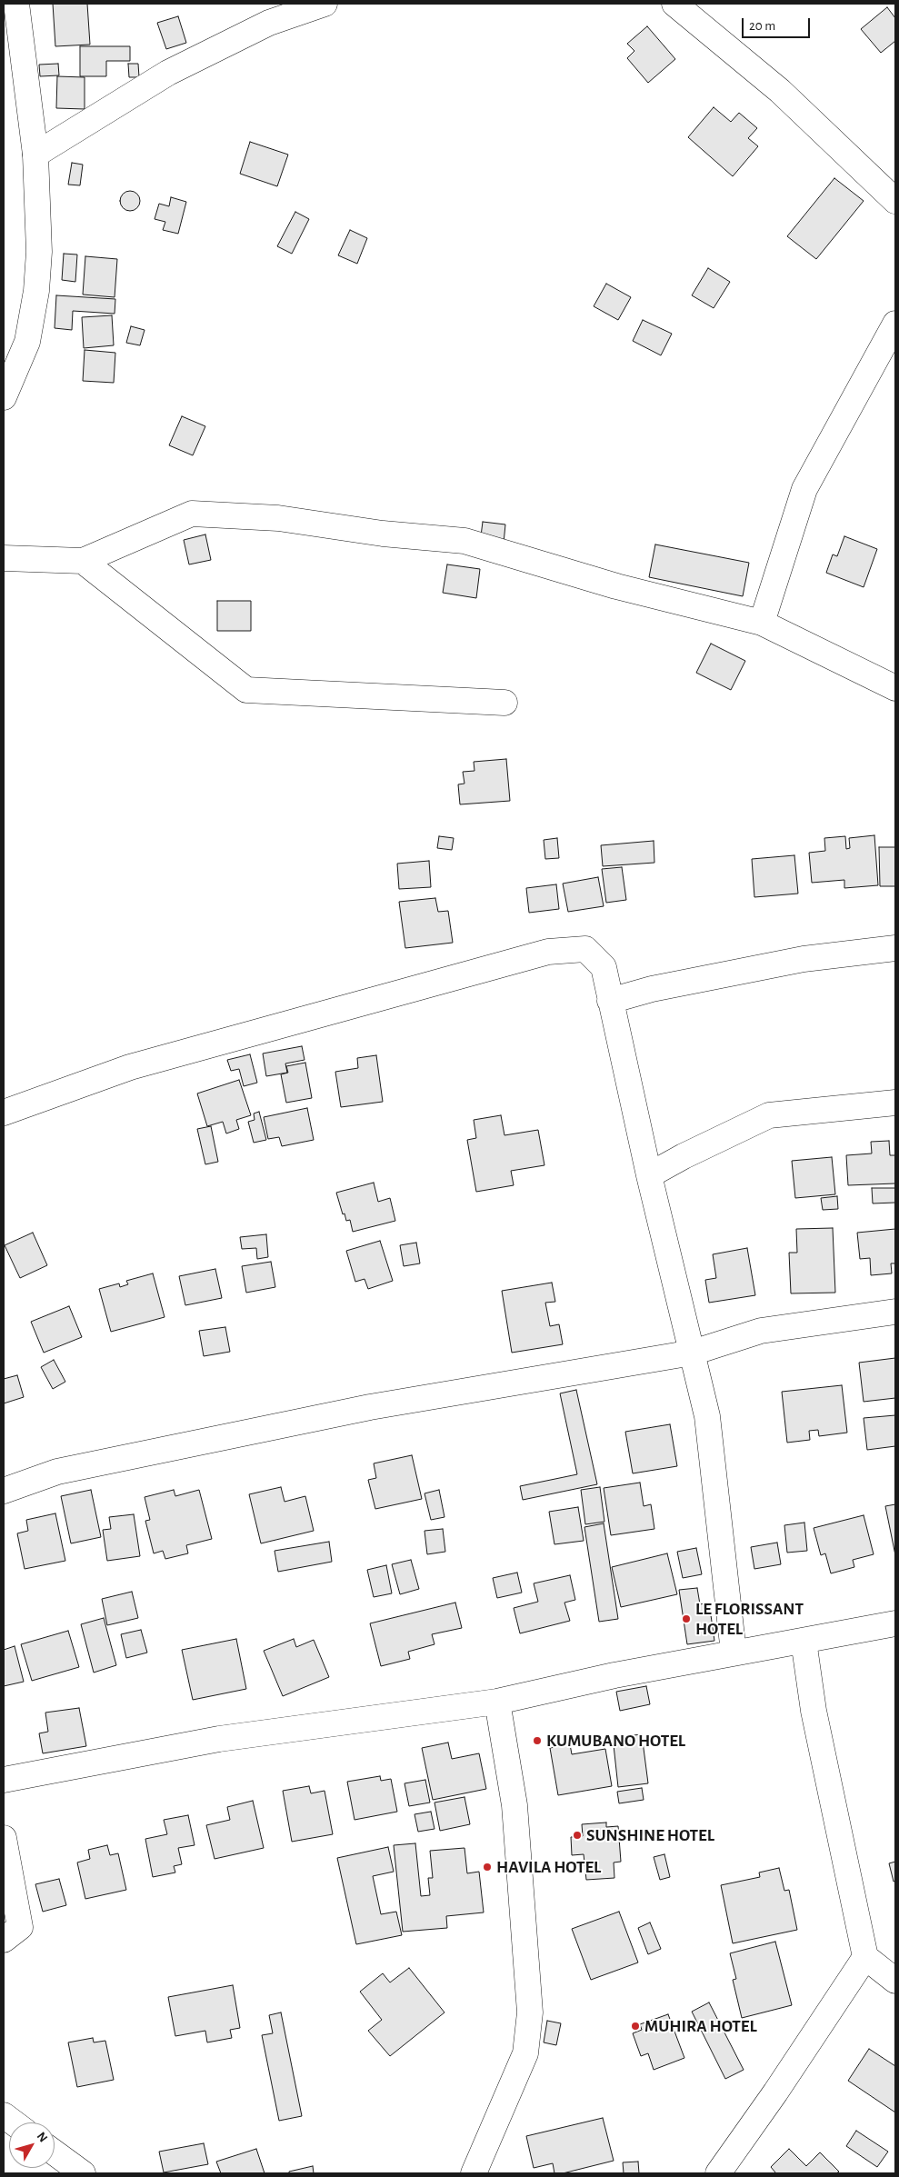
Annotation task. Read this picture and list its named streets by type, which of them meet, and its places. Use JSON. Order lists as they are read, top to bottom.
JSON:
{
  "places": [
    "LE FLORISSANT HOTEL",
    "KUMUBANO HOTEL",
    "SUNSHINE HOTEL",
    "HAVILA HOTEL",
    "MUHIRA HOTEL"
  ],
  "scale_bar": "20 m",
  "north": "top right"
}
